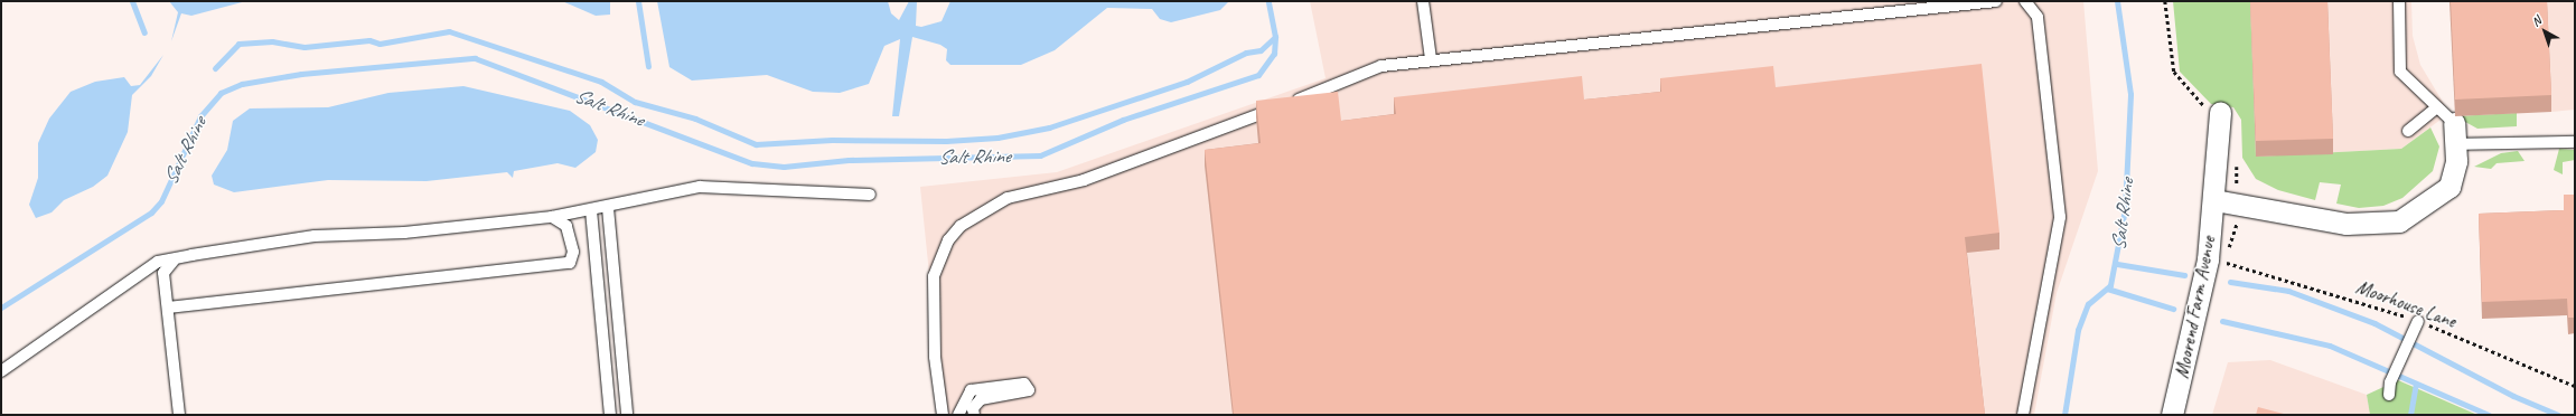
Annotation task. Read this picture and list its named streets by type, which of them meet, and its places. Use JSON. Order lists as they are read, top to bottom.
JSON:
{
  "streets": {
    "street": ["Moorend Farm Avenue"],
    "path": ["Moorhouse Lane"]
  },
  "water": ["Salt Rhine"],
  "north": "top left"
}
